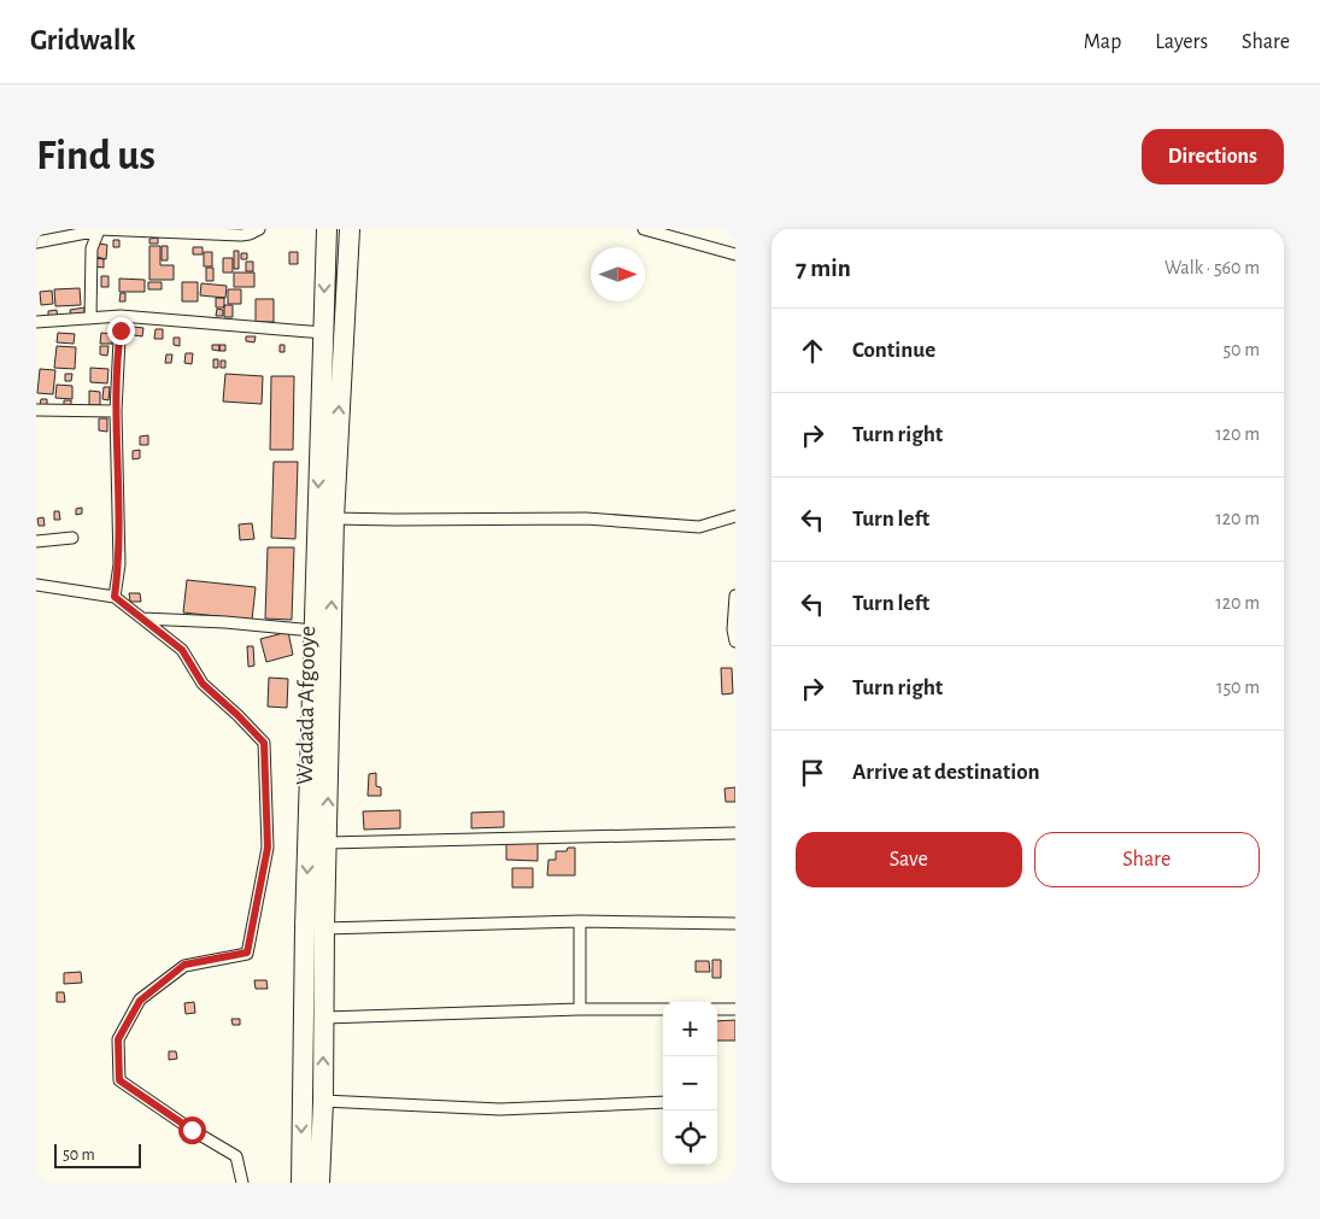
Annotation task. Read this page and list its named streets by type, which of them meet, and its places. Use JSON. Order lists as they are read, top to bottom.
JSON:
{
  "streets": {
    "highway": ["Wadada Afgooye"]
  },
  "scale_bar": "50 m",
  "north": "right",
  "page": {
    "header": "Gridwalk",
    "nav": ["Map", "Layers", "Share"],
    "buttons": [
      "Directions",
      ["Save", "Share"]
    ],
    "title": "Find us",
    "heading": ["7 min", "Walk · 560 m"],
    "list": [
      ["Continue", "50 m"],
      ["Turn right", "120 m"],
      ["Turn left", "120 m"],
      ["Turn left", "120 m"],
      ["Turn right", "150 m"],
      "Arrive at destination"
    ],
    "map_buttons": ["+", "−"],
    "scale": "50 m"
  }
}
